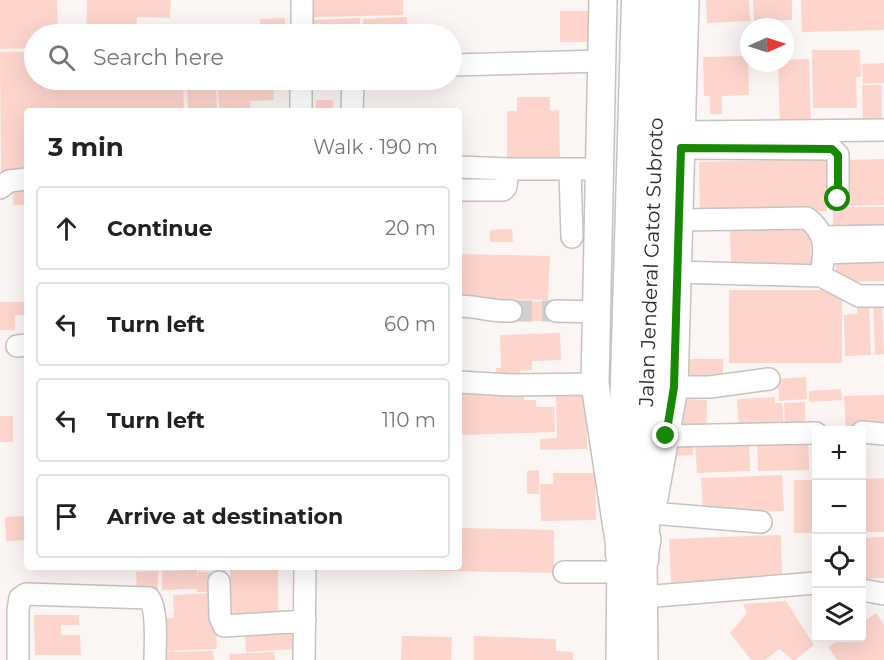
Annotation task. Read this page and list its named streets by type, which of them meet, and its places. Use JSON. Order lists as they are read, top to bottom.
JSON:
{
  "streets": {
    "highway": ["Jalan Jenderal Gatot Subroto"]
  },
  "north": "right",
  "page": {
    "search": "Search here",
    "heading": ["3 min", "Walk · 190 m"],
    "list": [
      ["Continue", "20 m"],
      ["Turn left", "60 m"],
      ["Turn left", "110 m"],
      "Arrive at destination"
    ],
    "map_buttons": ["+", "−"]
  }
}
